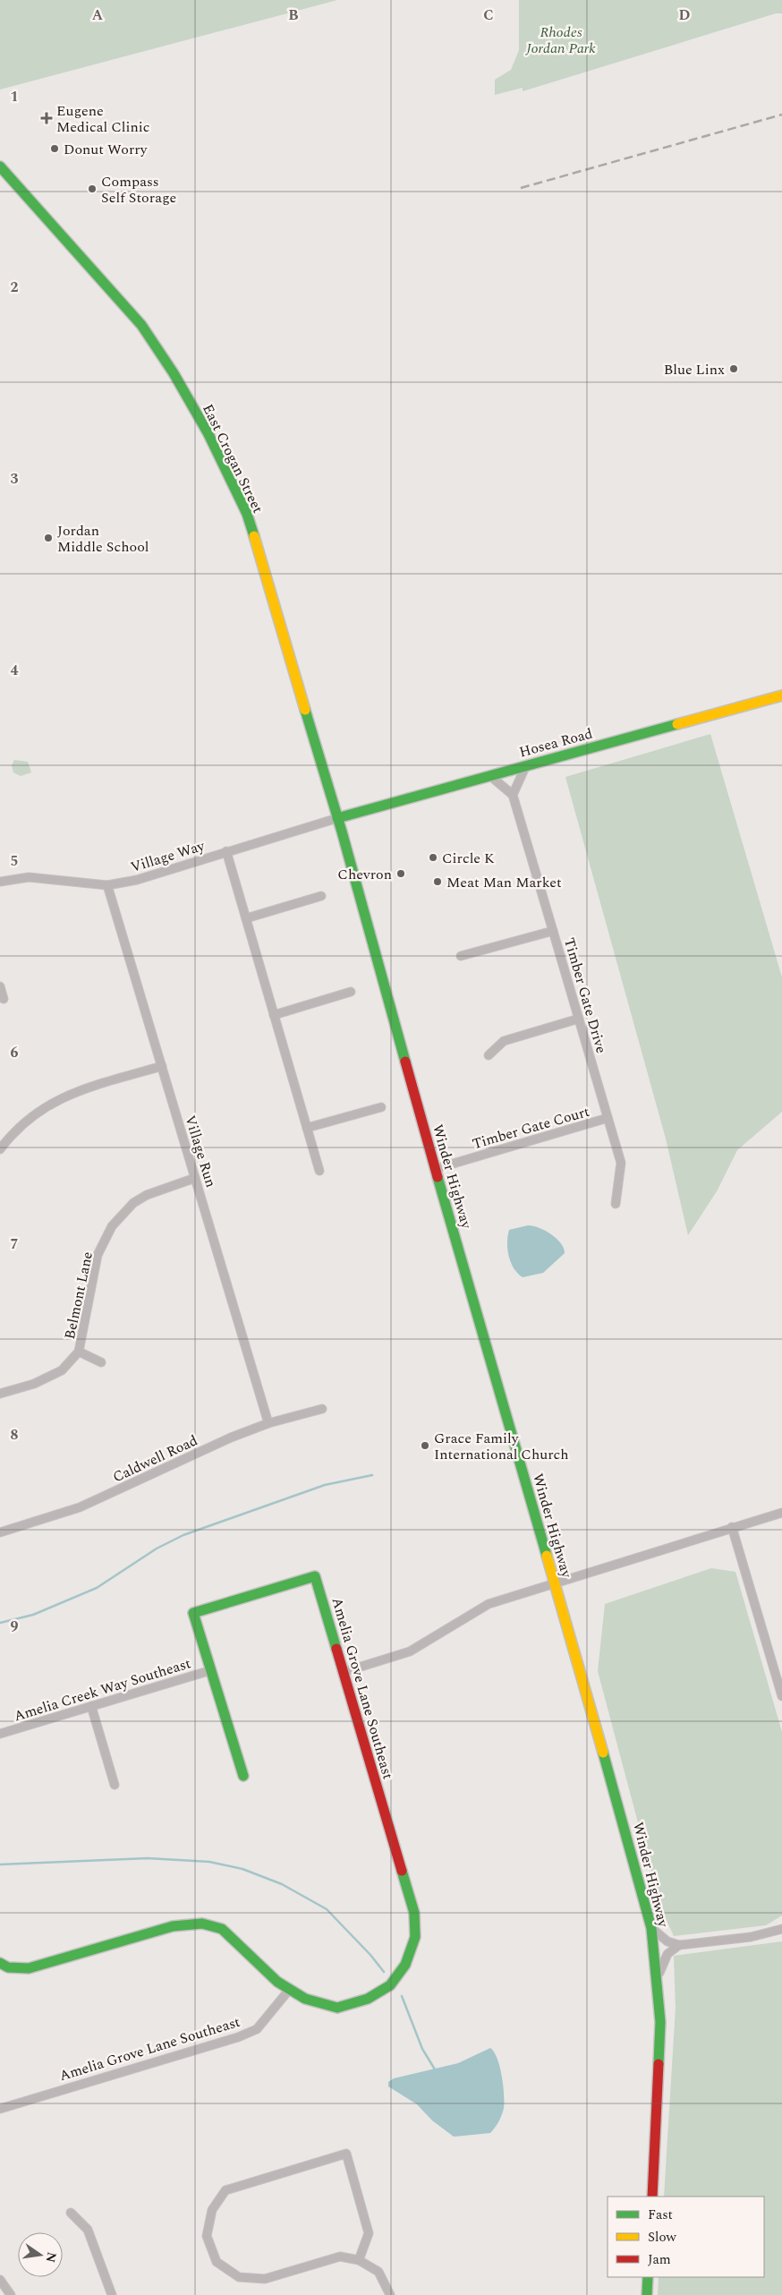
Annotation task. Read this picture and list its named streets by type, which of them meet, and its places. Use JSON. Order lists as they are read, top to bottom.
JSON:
{
  "streets": {
    "main road": [
      "East Crogan Street",
      "Hosea Road",
      "Winder Highway",
      "Amelia Grove Lane Southeast"
    ],
    "street": [
      "Village Way",
      "Timber Gate Drive",
      "Timber Gate Court",
      "Village Run",
      "Belmont Lane",
      "Caldwell Road",
      "Amelia Creek Way Southeast"
    ]
  },
  "crossings": [
    ["East Crogan Street", "Hosea Road"],
    ["East Crogan Street", "Village Way"],
    ["East Crogan Street", "Winder Highway"],
    ["Hosea Road", "Village Way"],
    ["Hosea Road", "Winder Highway"],
    ["Village Way", "Village Run"],
    ["Village Way", "Winder Highway"],
    ["Timber Gate Drive", "Timber Gate Court"],
    ["Timber Gate Court", "Winder Highway"],
    ["Village Run", "Belmont Lane"],
    ["Village Run", "Caldwell Road"],
    ["Amelia Grove Lane Southeast", "Amelia Creek Way Southeast"]
  ],
  "parks": ["Rhodes Jordan Park"],
  "places": {
    "health": ["Eugene Medical Clinic"],
    "other": [
      "Donut Worry",
      "Compass Self Storage",
      "Blue Linx",
      "Jordan Middle School",
      "Circle K",
      "Chevron",
      "Meat Man Market",
      "Grace Family International Church"
    ]
  },
  "legend": ["Fast", "Slow", "Jam"],
  "north": "right",
  "grid": {
    "columns": [
      "A",
      "B",
      "C",
      "D"
    ],
    "rows": [
      "1",
      "2",
      "3",
      "4",
      "5",
      "6",
      "7",
      "8",
      "9"
    ]
  }
}
